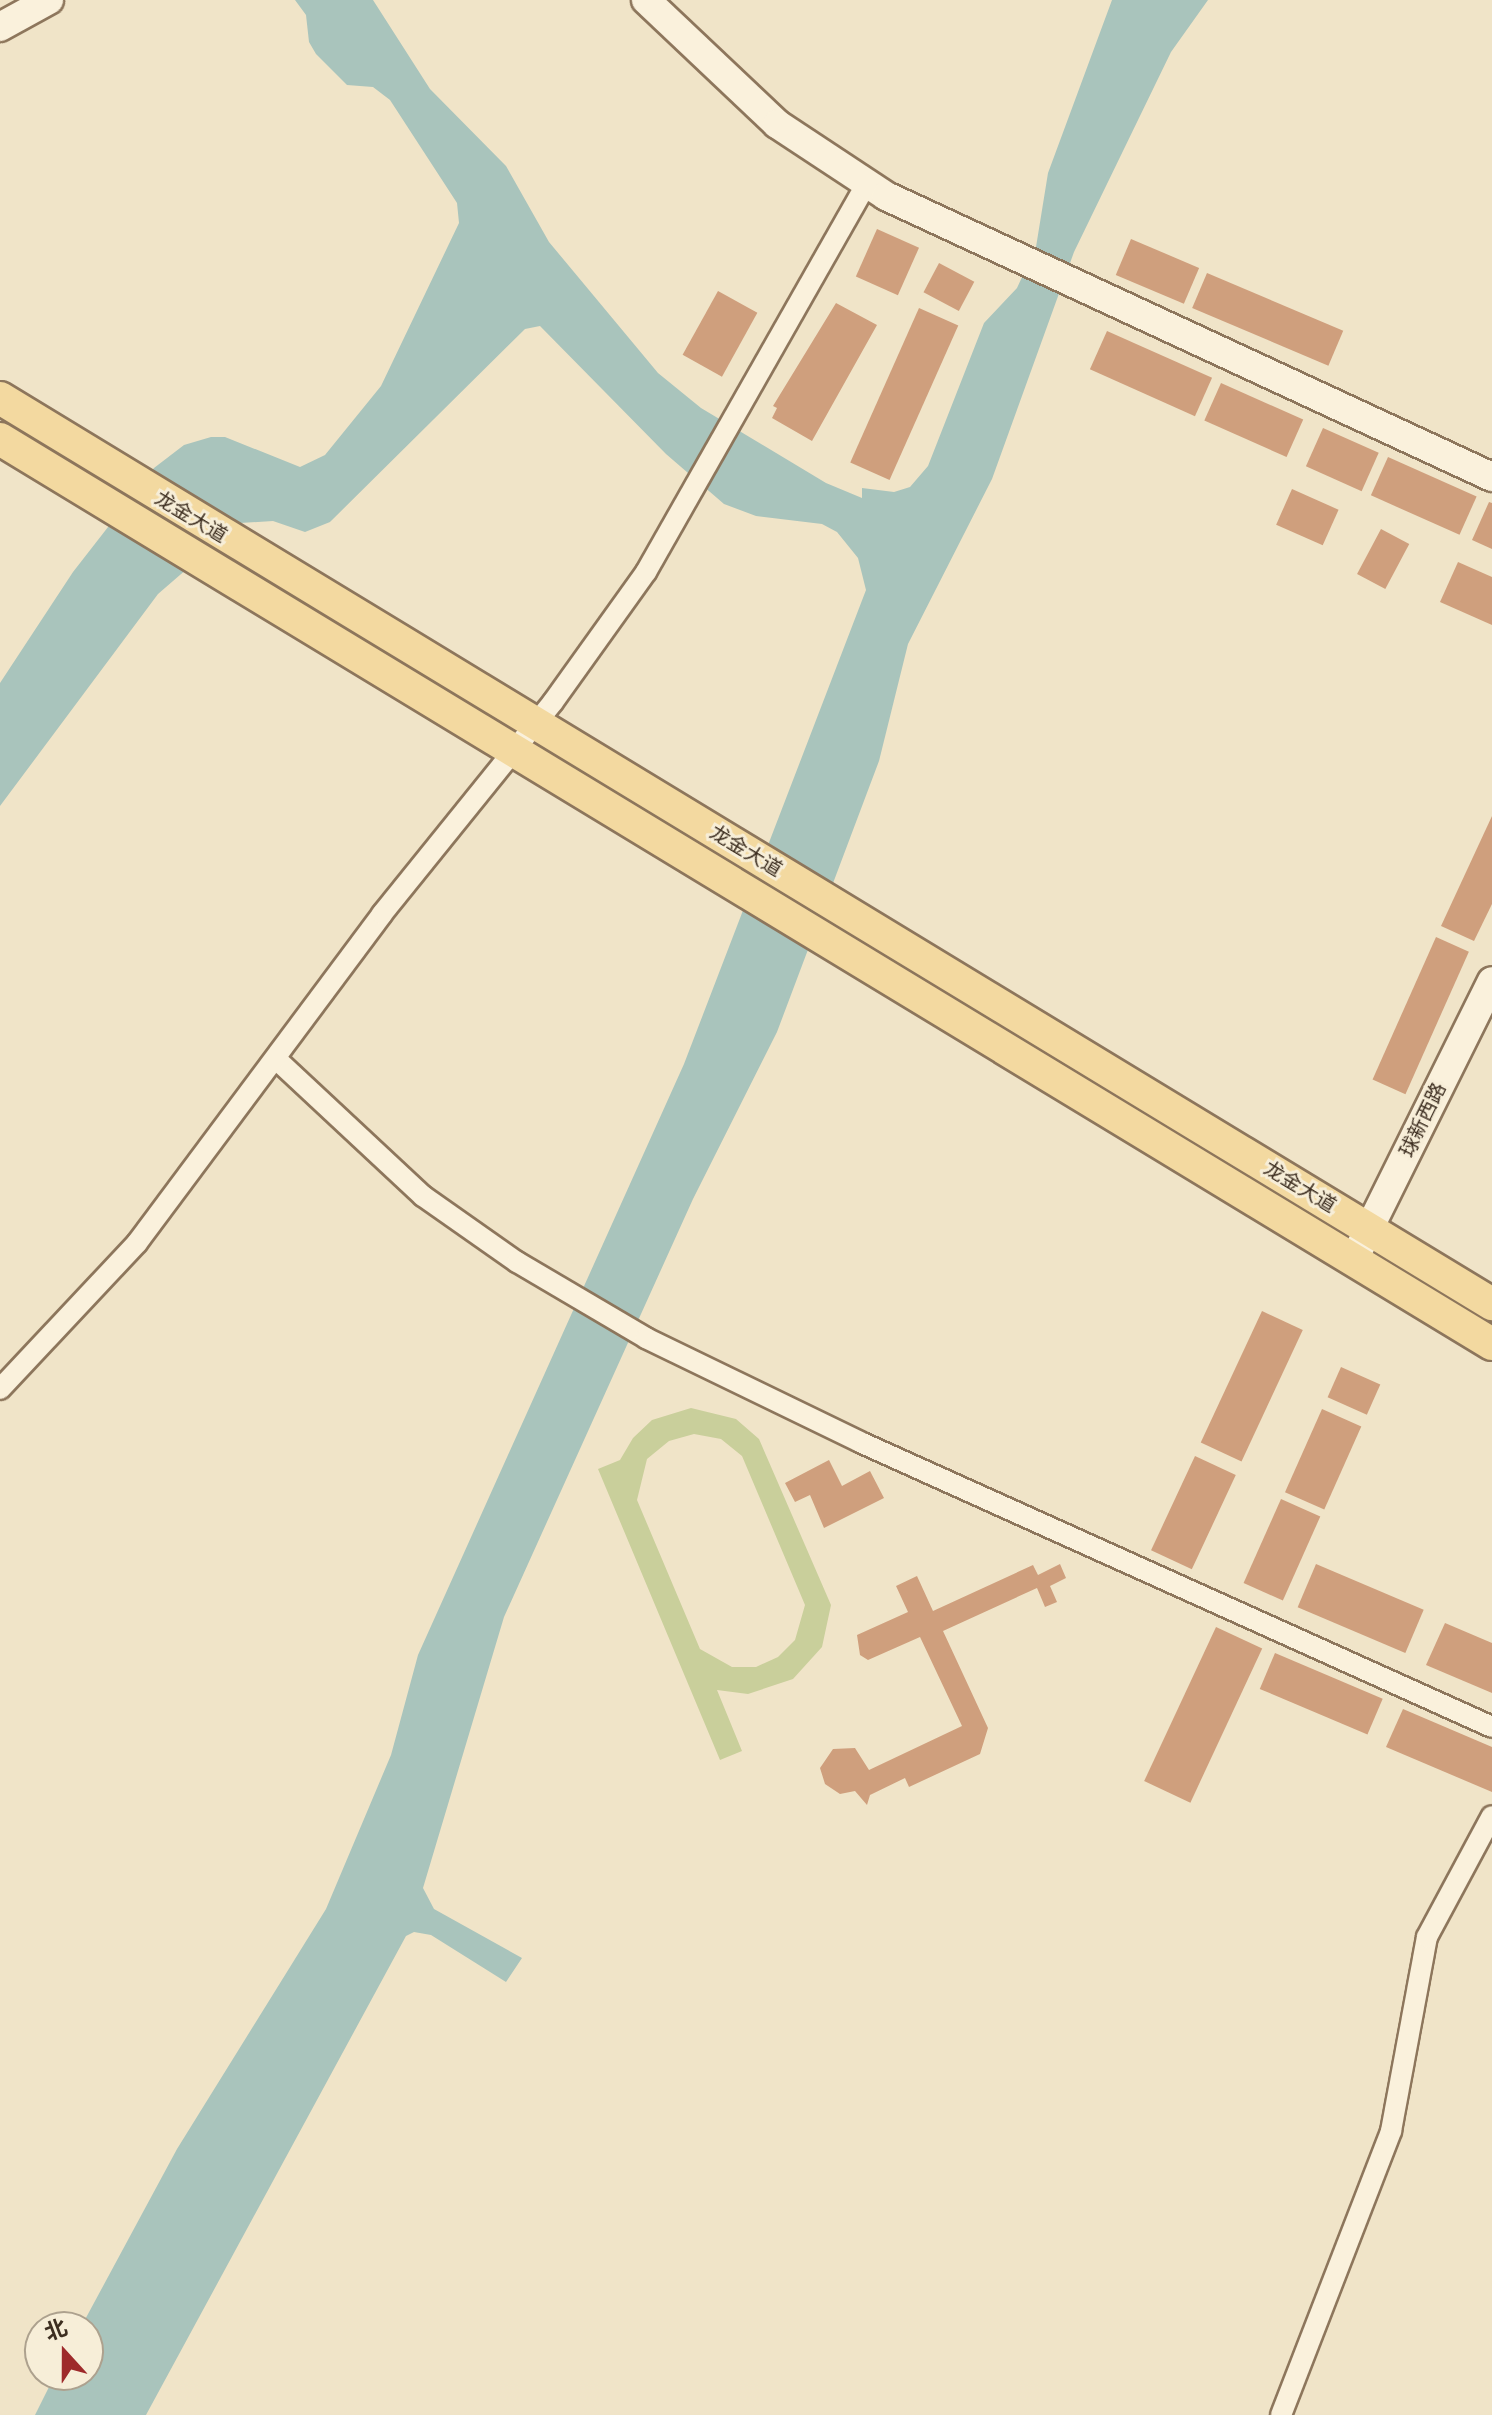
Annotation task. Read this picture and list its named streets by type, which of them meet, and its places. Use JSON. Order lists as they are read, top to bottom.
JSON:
{
  "streets": {
    "main road": ["龙金大道"],
    "street": ["球新西路"]
  },
  "crossings": [
    ["龙金大道", "球新西路"]
  ],
  "north": "top"
}
